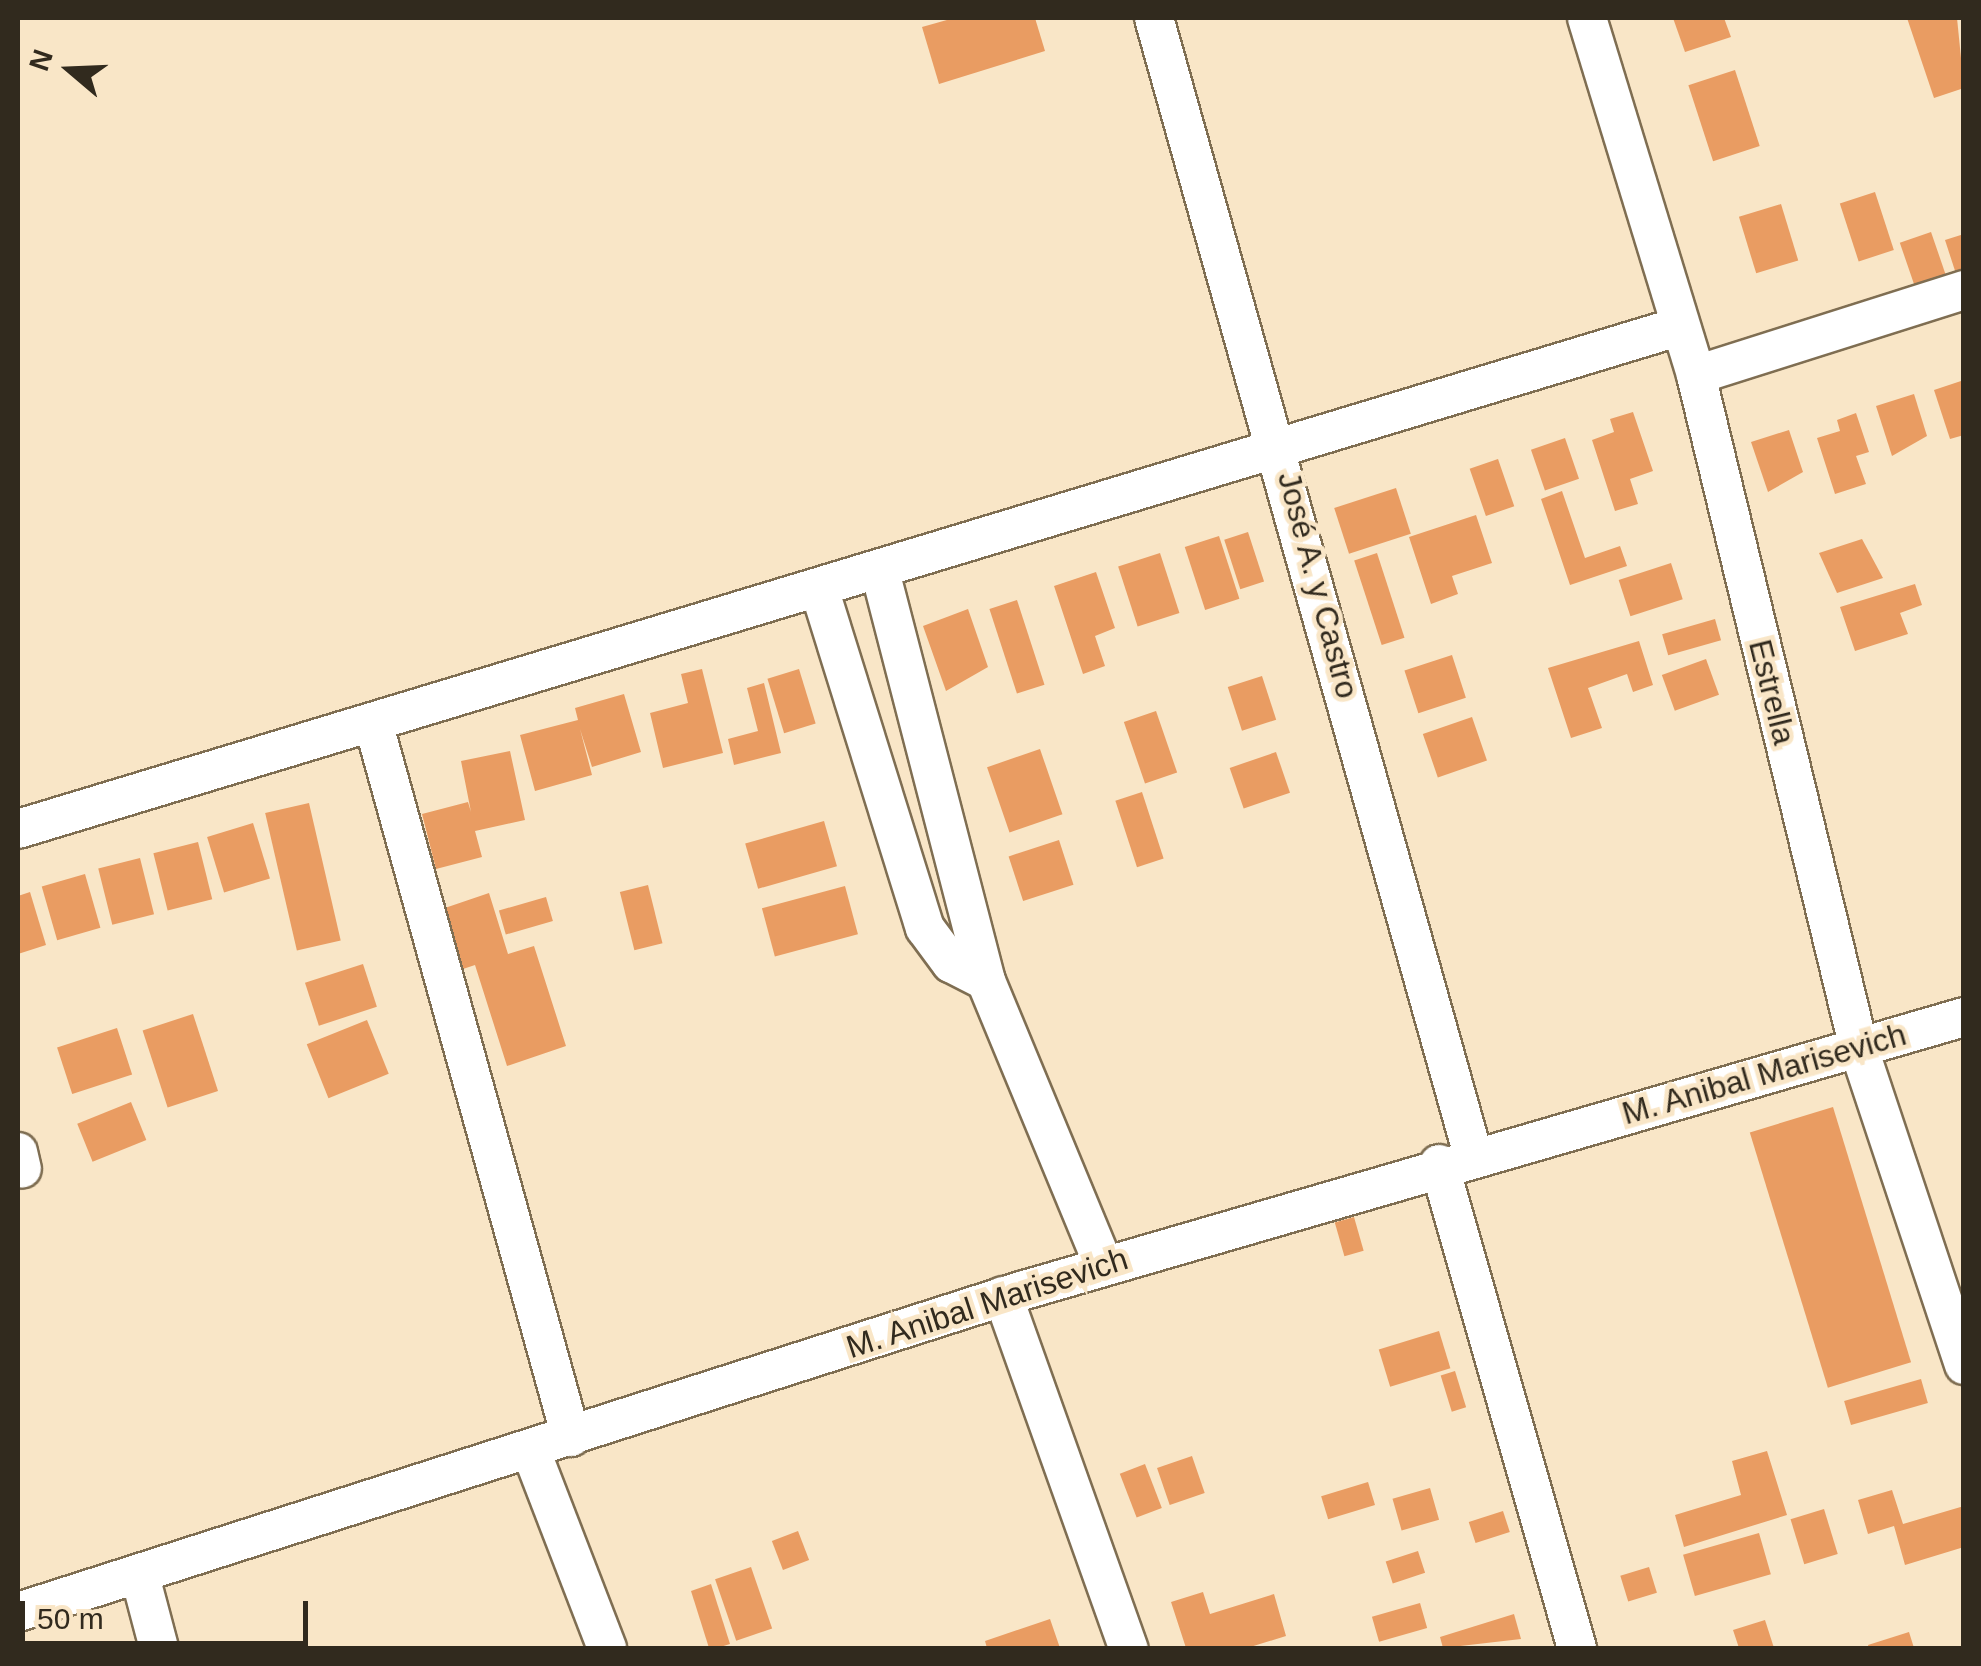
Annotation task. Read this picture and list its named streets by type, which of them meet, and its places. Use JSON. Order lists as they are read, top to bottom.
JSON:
{
  "streets": {
    "street": ["José A. y Castro", "Estrella", "M. Anibal Marisevich"]
  },
  "crossings": [
    ["José A. y Castro", "M. Anibal Marisevich"],
    ["Estrella", "M. Anibal Marisevich"]
  ],
  "scale_bar": "50 m",
  "north": "left"
}
